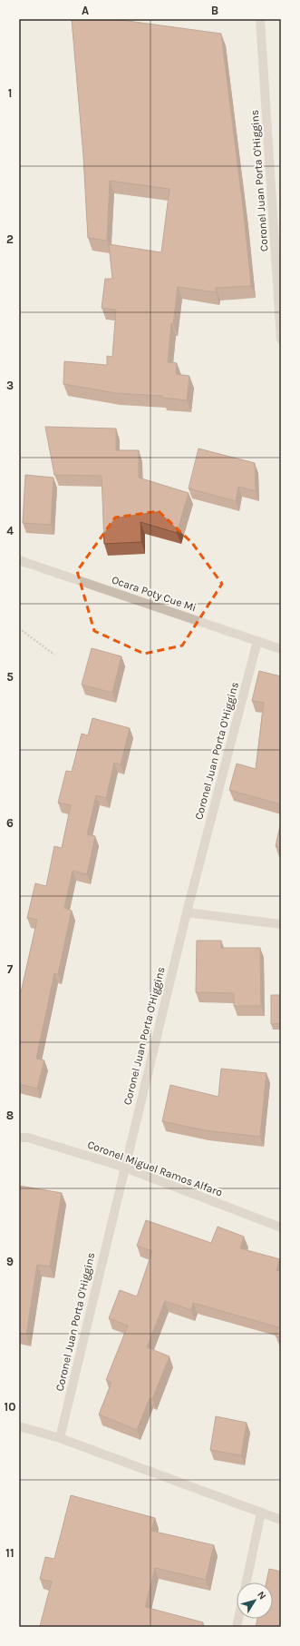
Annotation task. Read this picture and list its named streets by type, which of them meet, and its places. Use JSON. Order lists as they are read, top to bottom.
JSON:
{
  "streets": {
    "street": ["Coronel Juan Porta O'Higgins", "Ocara Poty Cue Mi", "Coronel Miguel Ramos Alfaro"]
  },
  "crossings": [
    ["Coronel Juan Porta O'Higgins", "Ocara Poty Cue Mi"],
    ["Coronel Juan Porta O'Higgins", "Coronel Miguel Ramos Alfaro"]
  ],
  "north": "top right",
  "grid": {
    "columns": ["A", "B"],
    "rows": [
      "1",
      "2",
      "3",
      "4",
      "5",
      "6",
      "7",
      "8",
      "9",
      "10",
      "11"
    ]
  }
}
